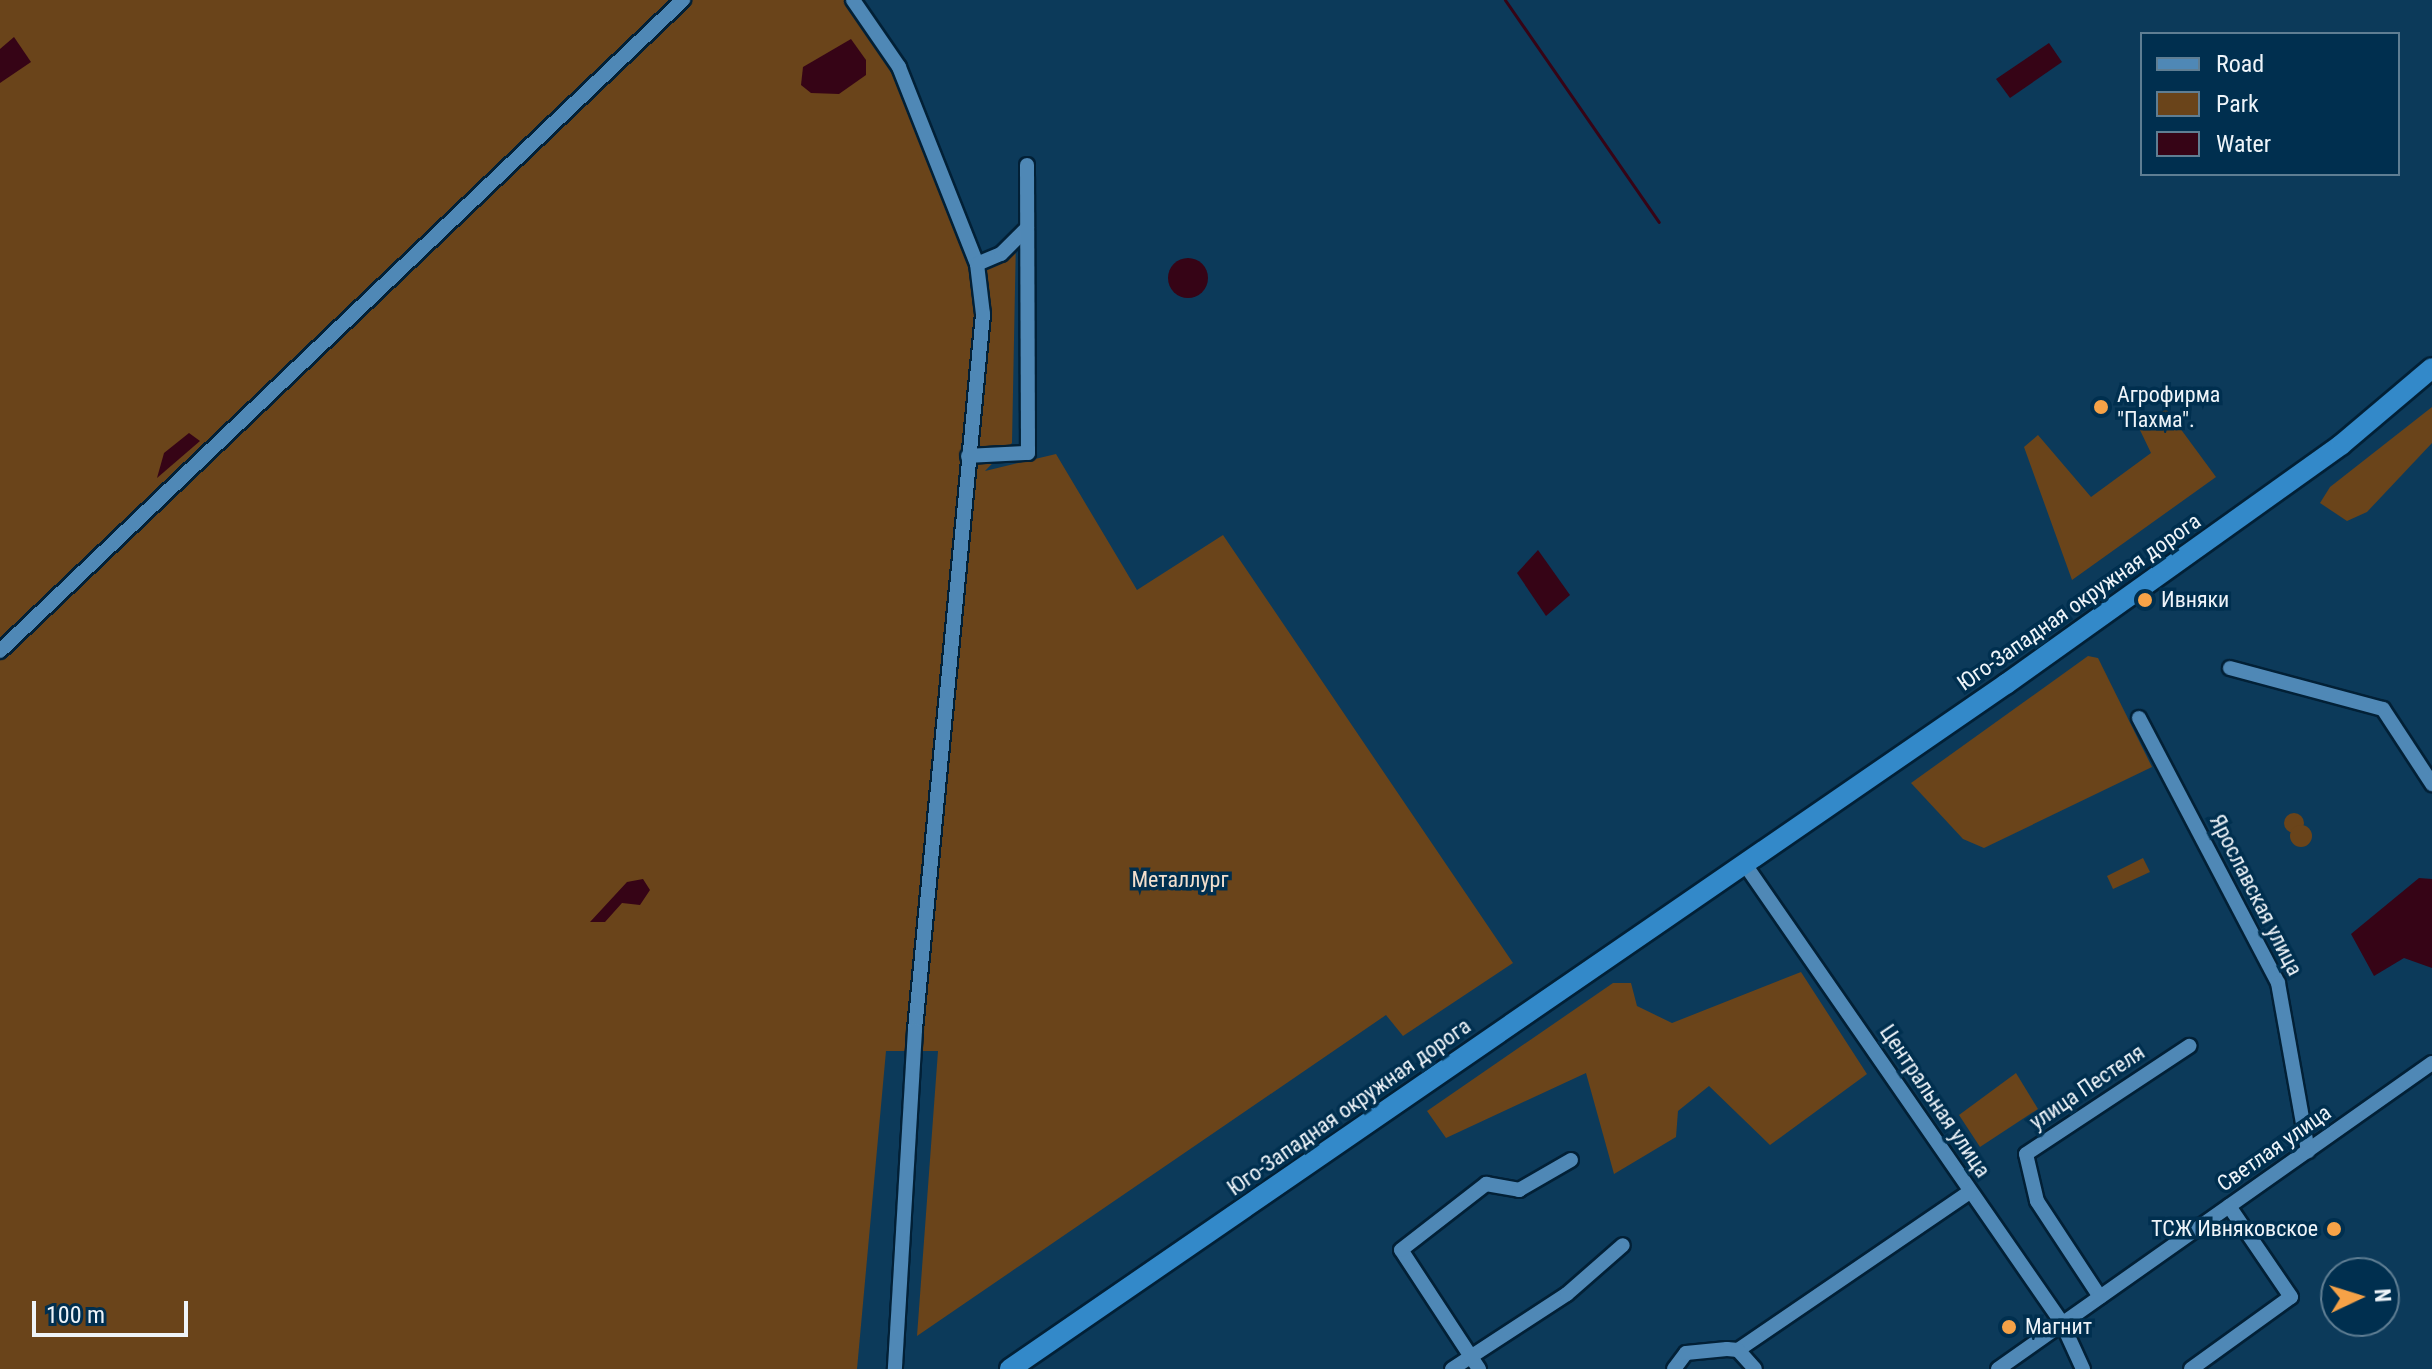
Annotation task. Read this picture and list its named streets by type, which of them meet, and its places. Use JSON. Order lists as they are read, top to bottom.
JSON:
{
  "streets": {
    "highway": ["Юго-Западная окружная дорога"],
    "street": [
      "Ярославская улица",
      "улица Пестеля",
      "Центральная улица",
      "Светлая улица"
    ]
  },
  "crossings": [
    ["Юго-Западная окружная дорога", "Центральная улица"],
    ["Ярославская улица", "Светлая улица"],
    ["улица Пестеля", "Светлая улица"],
    ["Центральная улица", "Светлая улица"]
  ],
  "parks": ["Металлург"],
  "places": [
    "Агрофирма \"Пахма\".",
    "Ивняки",
    "ТСЖ Ивняковское",
    "Магнит"
  ],
  "legend": ["Road", "Park", "Water"],
  "scale_bar": "100 m",
  "north": "right"
}
